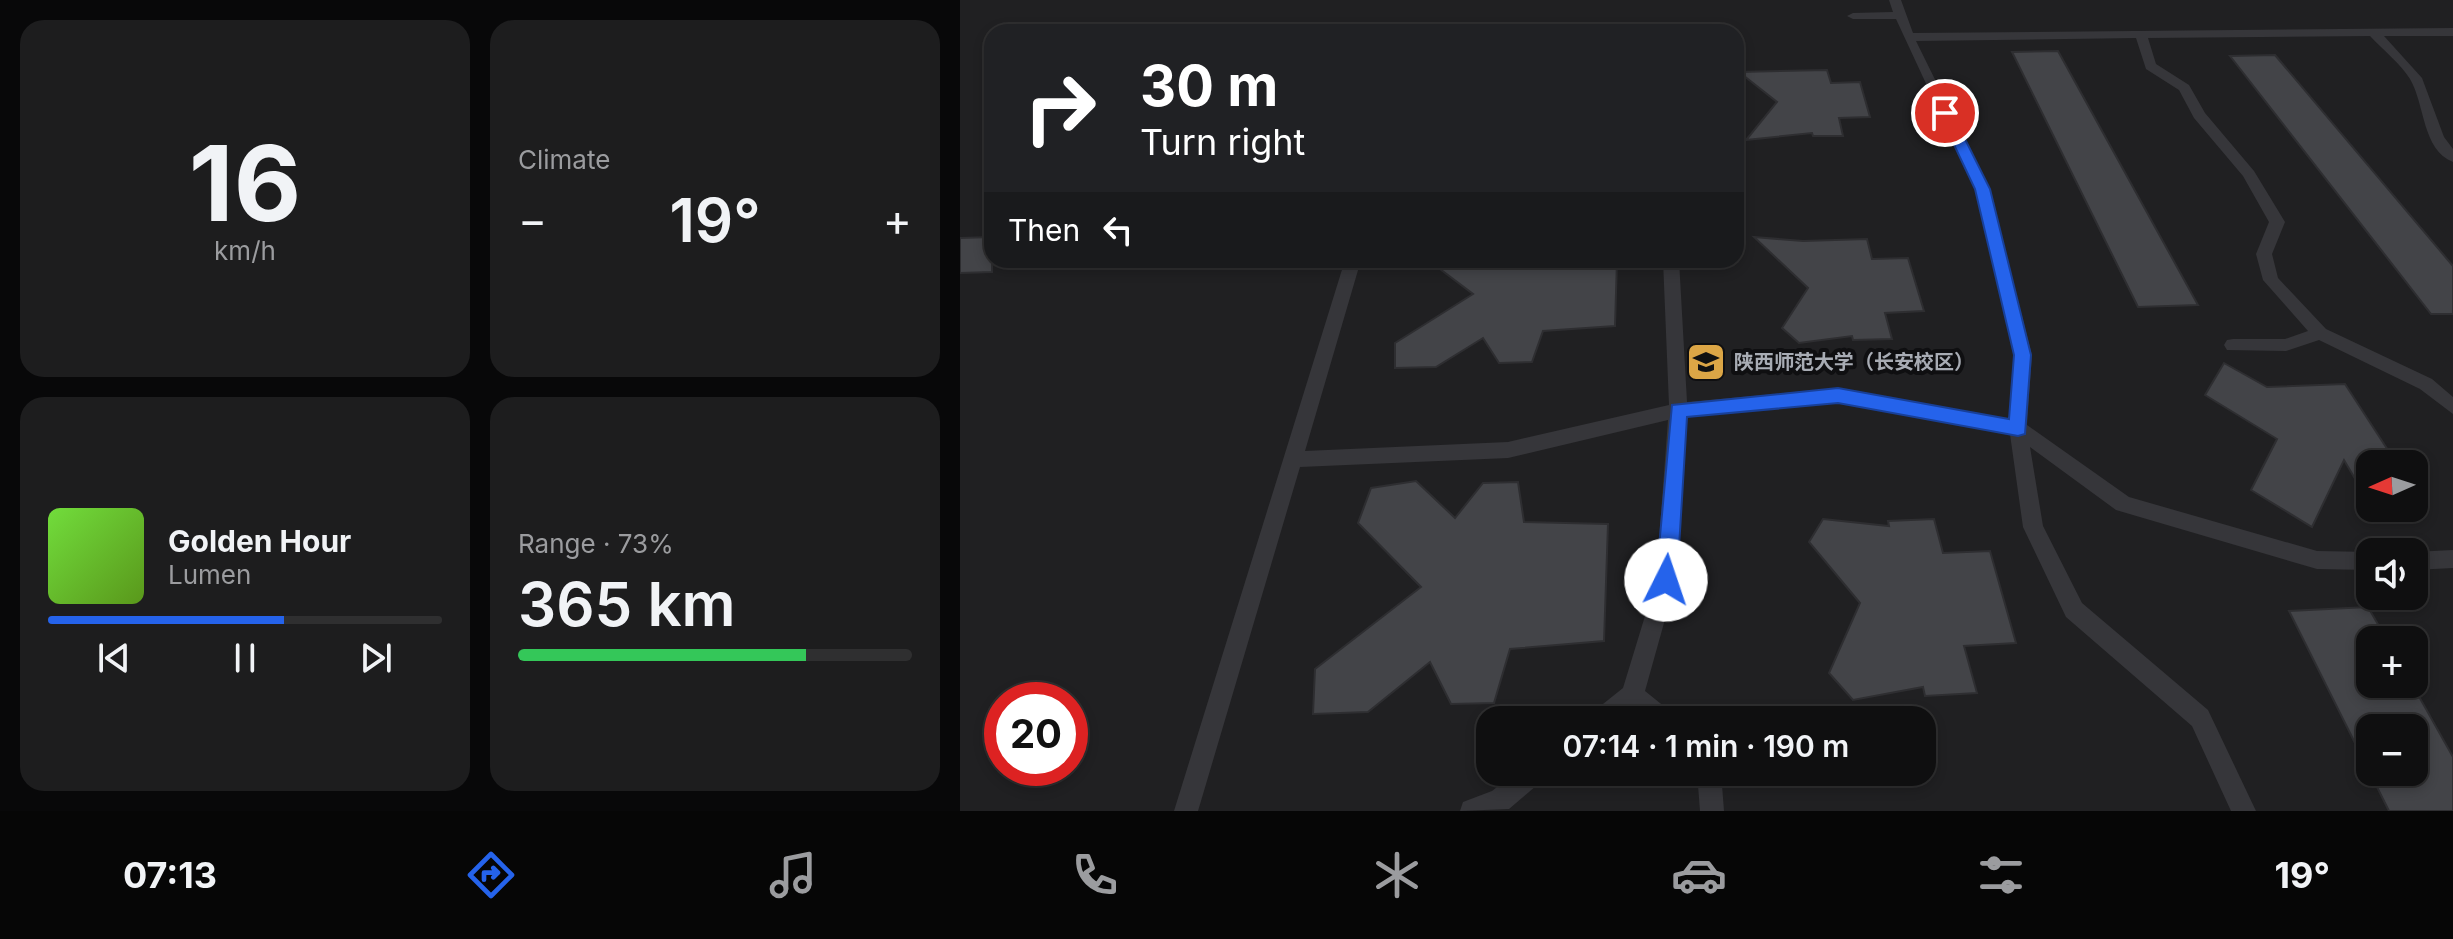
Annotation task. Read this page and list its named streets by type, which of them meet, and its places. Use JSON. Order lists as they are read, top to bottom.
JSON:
{
  "places": {
    "school or university": ["陕西师范大学（长安校区）"]
  },
  "north": "left",
  "page": {
    "tile": [
      ["16", "km/h"],
      "Climate",
      ["Range · 73%", "365 km"]
    ],
    "turn": ["30 m", "Turn right"],
    "heat": ["−", "19°", "+"],
    "then": "Then",
    "map_buttons": ["+", "−"],
    "song": ["Golden Hour", "Lumen"],
    "limit": "20",
    "trip": "07:14 · 1 min · 190 m",
    "tabs": ["07:13", "19°"]
  }
}
